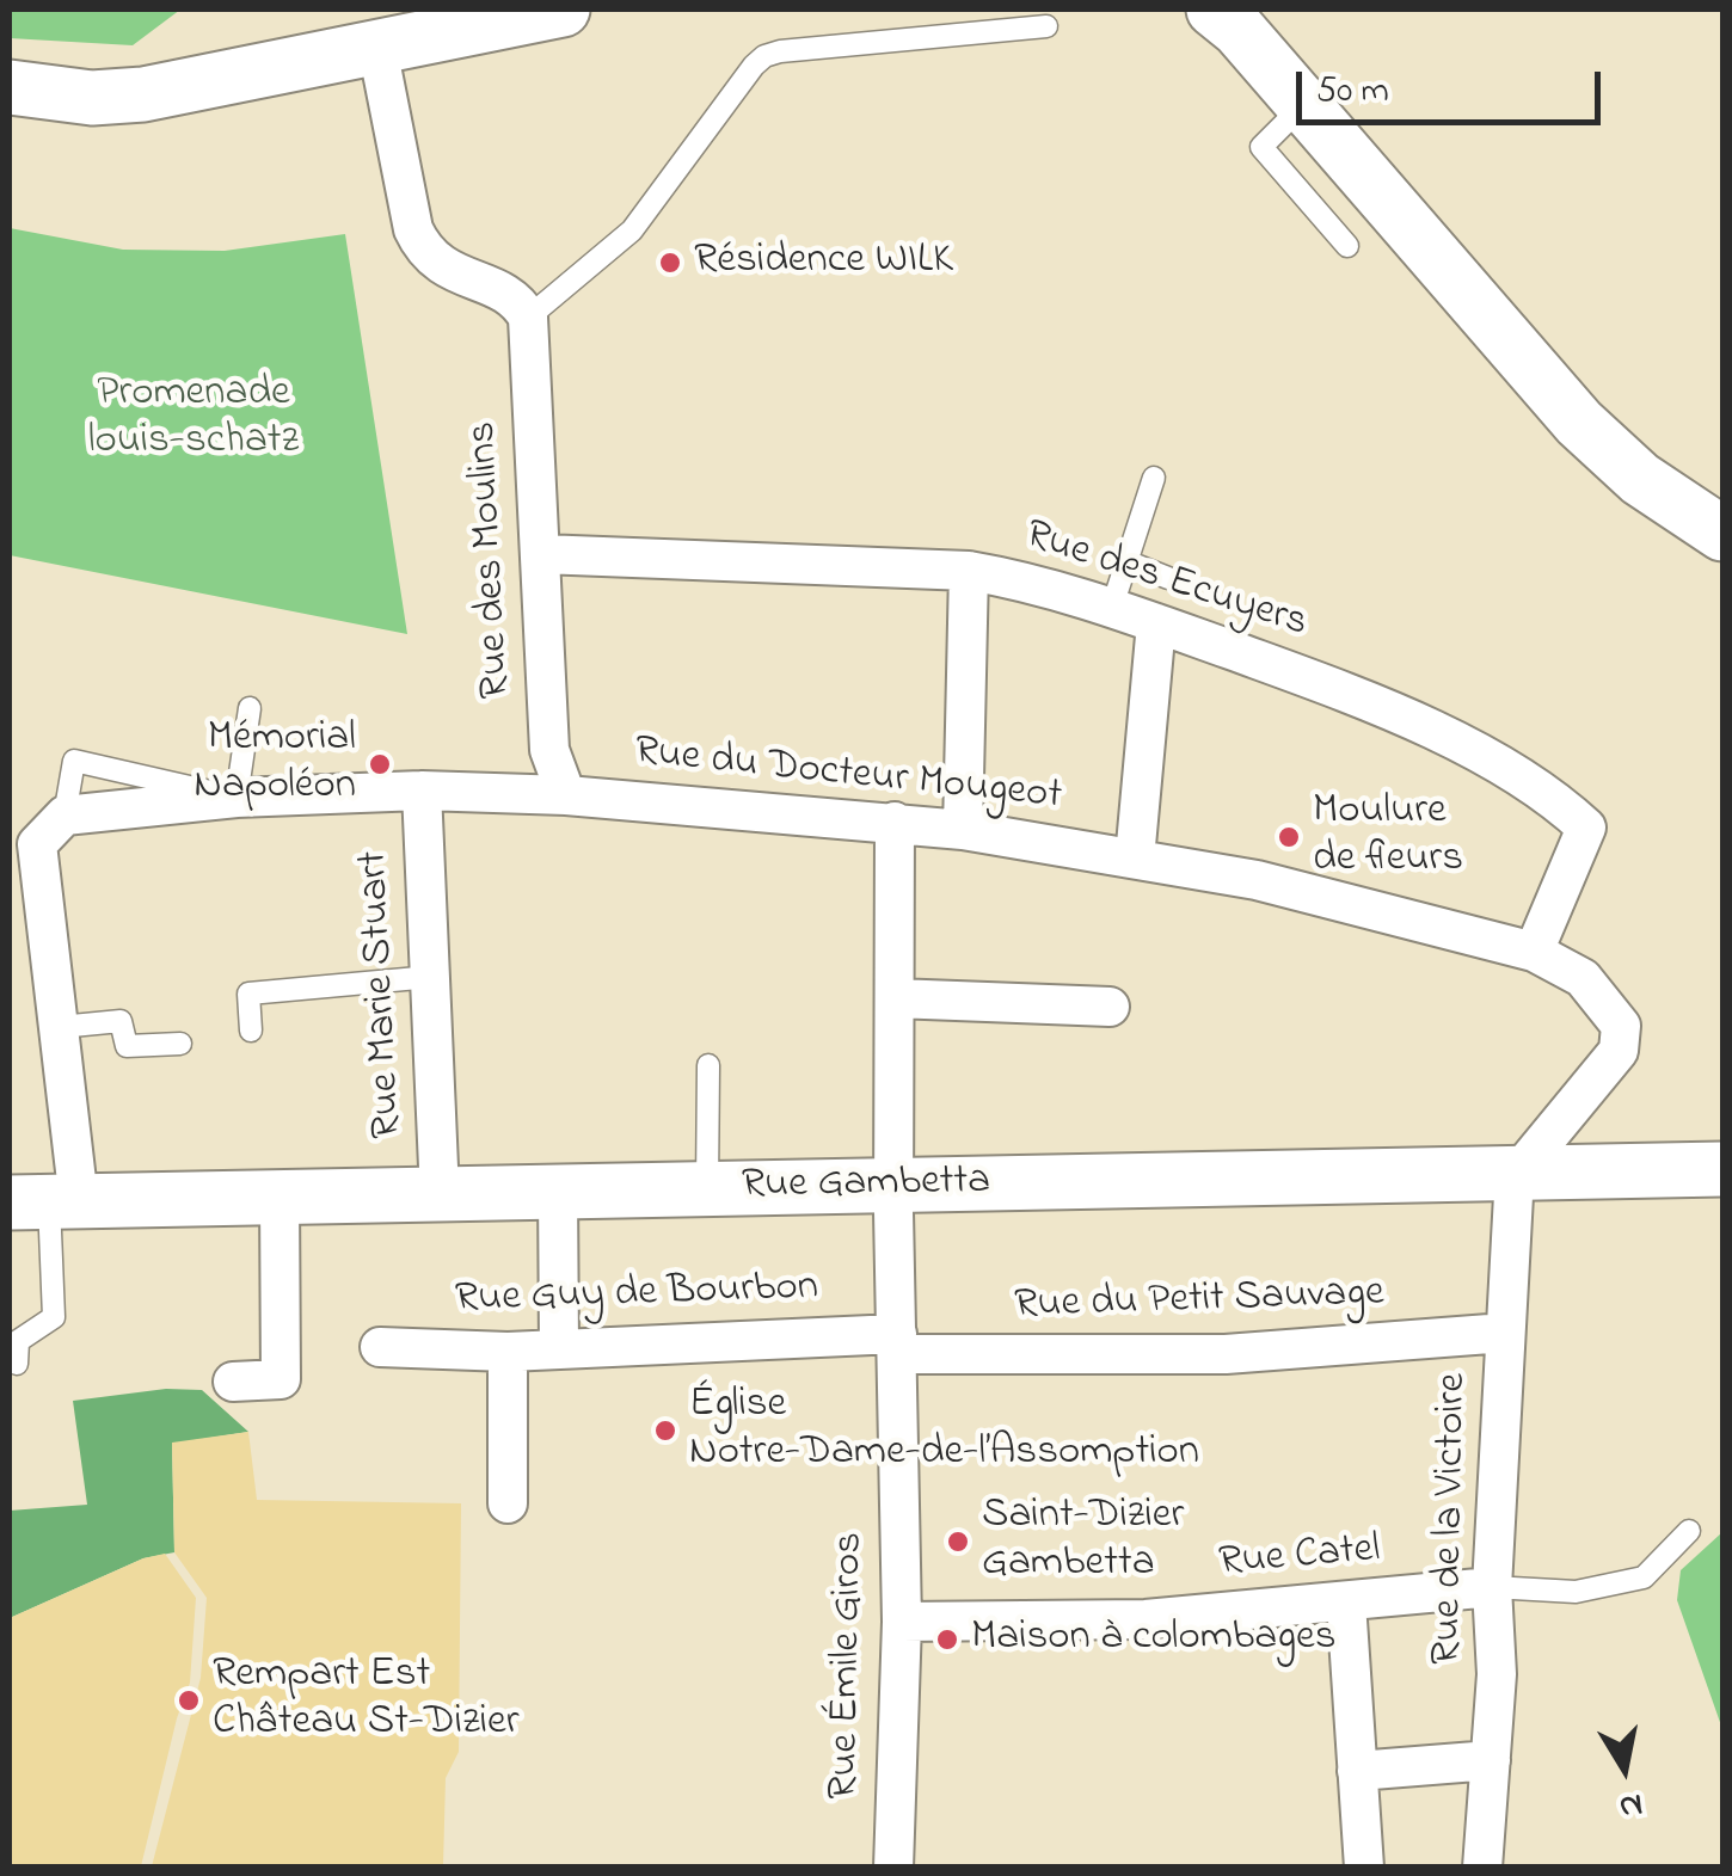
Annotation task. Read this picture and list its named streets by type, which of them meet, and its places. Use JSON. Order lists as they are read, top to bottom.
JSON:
{
  "streets": {
    "main road": ["Rue Gambetta"],
    "street": [
      "Rue des Moulins",
      "Rue des Ecuyers",
      "Rue du Docteur Mougeot",
      "Rue Marie Stuart",
      "Rue Guy de Bourbon",
      "Rue du Petit Sauvage",
      "Rue de la Victoire",
      "Rue Catel",
      "Rue Émile Giros"
    ]
  },
  "crossings": [
    ["Rue des Moulins", "Rue des Ecuyers"],
    ["Rue des Moulins", "Rue du Docteur Mougeot"],
    ["Rue des Ecuyers", "Rue du Docteur Mougeot"],
    ["Rue du Docteur Mougeot", "Rue Marie Stuart"],
    ["Rue du Docteur Mougeot", "Rue Gambetta"],
    ["Rue du Docteur Mougeot", "Rue de la Victoire"],
    ["Rue du Docteur Mougeot", "Rue Émile Giros"],
    ["Rue Marie Stuart", "Rue Gambetta"],
    ["Rue Gambetta", "Rue de la Victoire"],
    ["Rue Gambetta", "Rue Émile Giros"],
    ["Rue Guy de Bourbon", "Rue du Petit Sauvage"],
    ["Rue Guy de Bourbon", "Rue Émile Giros"],
    ["Rue du Petit Sauvage", "Rue de la Victoire"],
    ["Rue du Petit Sauvage", "Rue Émile Giros"],
    ["Rue de la Victoire", "Rue Catel"],
    ["Rue Catel", "Rue Émile Giros"]
  ],
  "parks": ["Promenade louis-schatz"],
  "places": [
    "Résidence WILK",
    "Mémorial Napoléon",
    "Moulure de fleurs",
    "Église Notre-Dame-de-l’Assomption",
    "Saint-Dizier Gambetta",
    "Maison à colombages",
    "Rempart Est Château St-Dizier"
  ],
  "scale_bar": "50 m",
  "north": "bottom"
}
